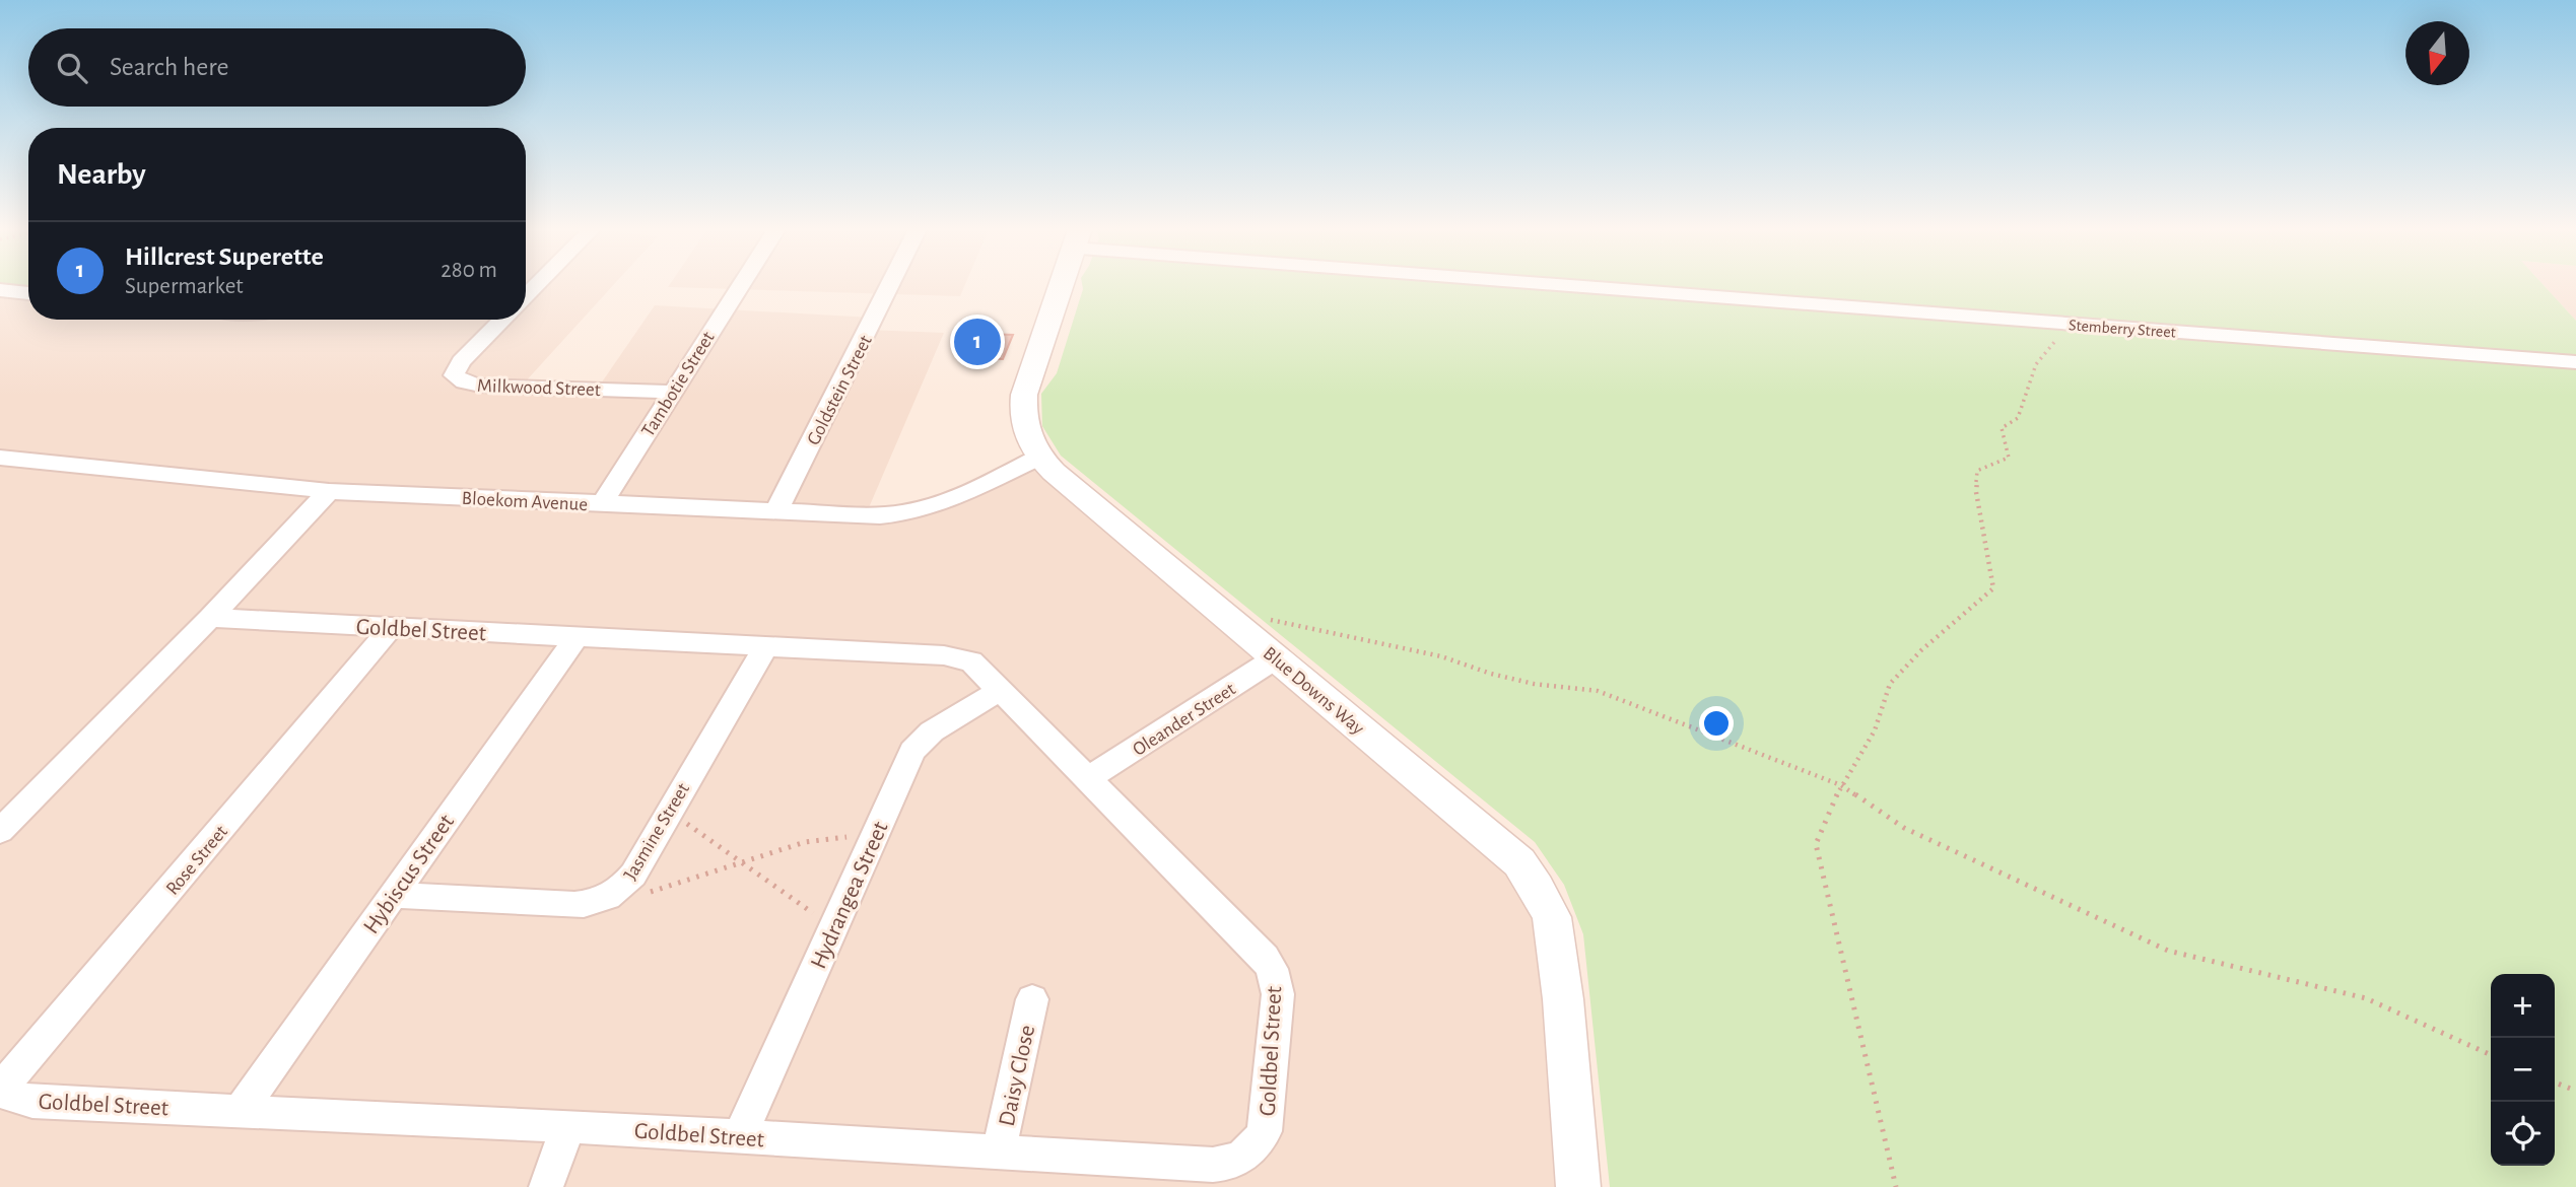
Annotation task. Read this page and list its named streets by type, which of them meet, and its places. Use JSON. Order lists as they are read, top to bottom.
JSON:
{
  "streets": {
    "street": [
      "Stemberry Street",
      "Tambotie Street",
      "Milkwood Street",
      "Goldstein Street",
      "Bloekom Avenue",
      "Goldbel Street",
      "Blue Downs Way",
      "Oleander Street",
      "Jasmine Street",
      "Rose Street",
      "Hybiscus Street",
      "Hydrangea Street",
      "Daisy Close"
    ]
  },
  "crossings": [
    ["Tambotie Street", "Milkwood Street"],
    ["Tambotie Street", "Bloekom Avenue"],
    ["Goldstein Street", "Bloekom Avenue"],
    ["Bloekom Avenue", "Blue Downs Way"],
    ["Goldbel Street", "Oleander Street"],
    ["Goldbel Street", "Jasmine Street"],
    ["Goldbel Street", "Rose Street"],
    ["Goldbel Street", "Hybiscus Street"],
    ["Goldbel Street", "Hydrangea Street"],
    ["Goldbel Street", "Daisy Close"],
    ["Blue Downs Way", "Oleander Street"],
    ["Jasmine Street", "Hybiscus Street"]
  ],
  "north": "bottom",
  "page": {
    "search": "Search here",
    "heading": "Nearby",
    "list": [
      {
        "mark": "1",
        "name": "Hillcrest Superette",
        "note": "Supermarket",
        "value": "280 m"
      }
    ],
    "pins": "1",
    "map_buttons": ["+", "−"]
  }
}
